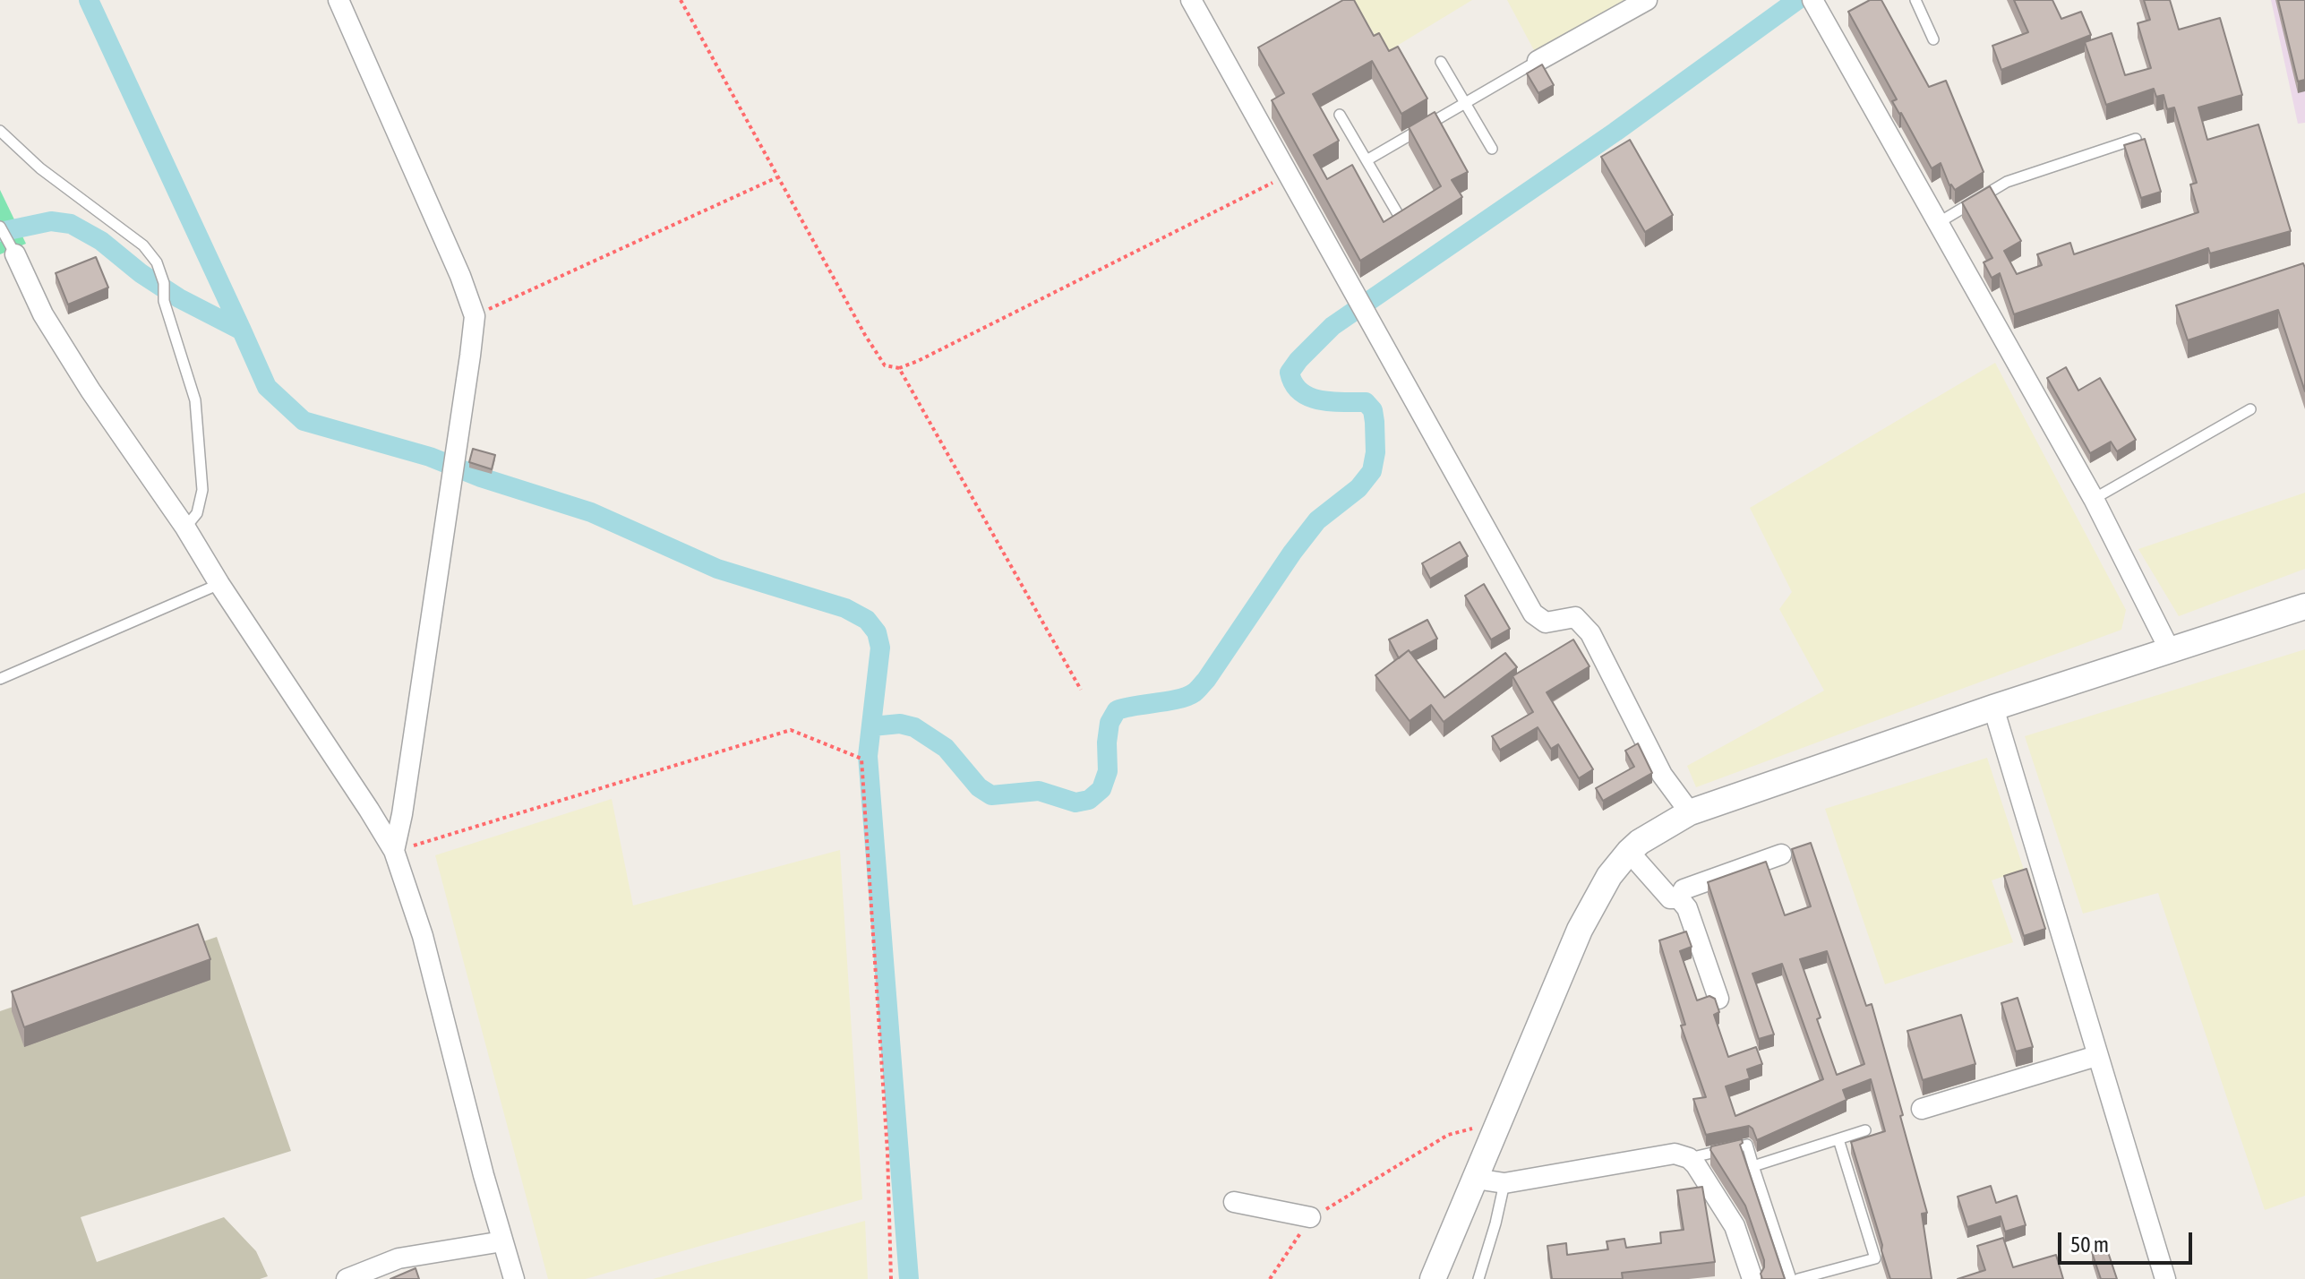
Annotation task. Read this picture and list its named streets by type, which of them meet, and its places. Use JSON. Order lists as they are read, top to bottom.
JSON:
{
  "scale_bar": "50 m"
}
